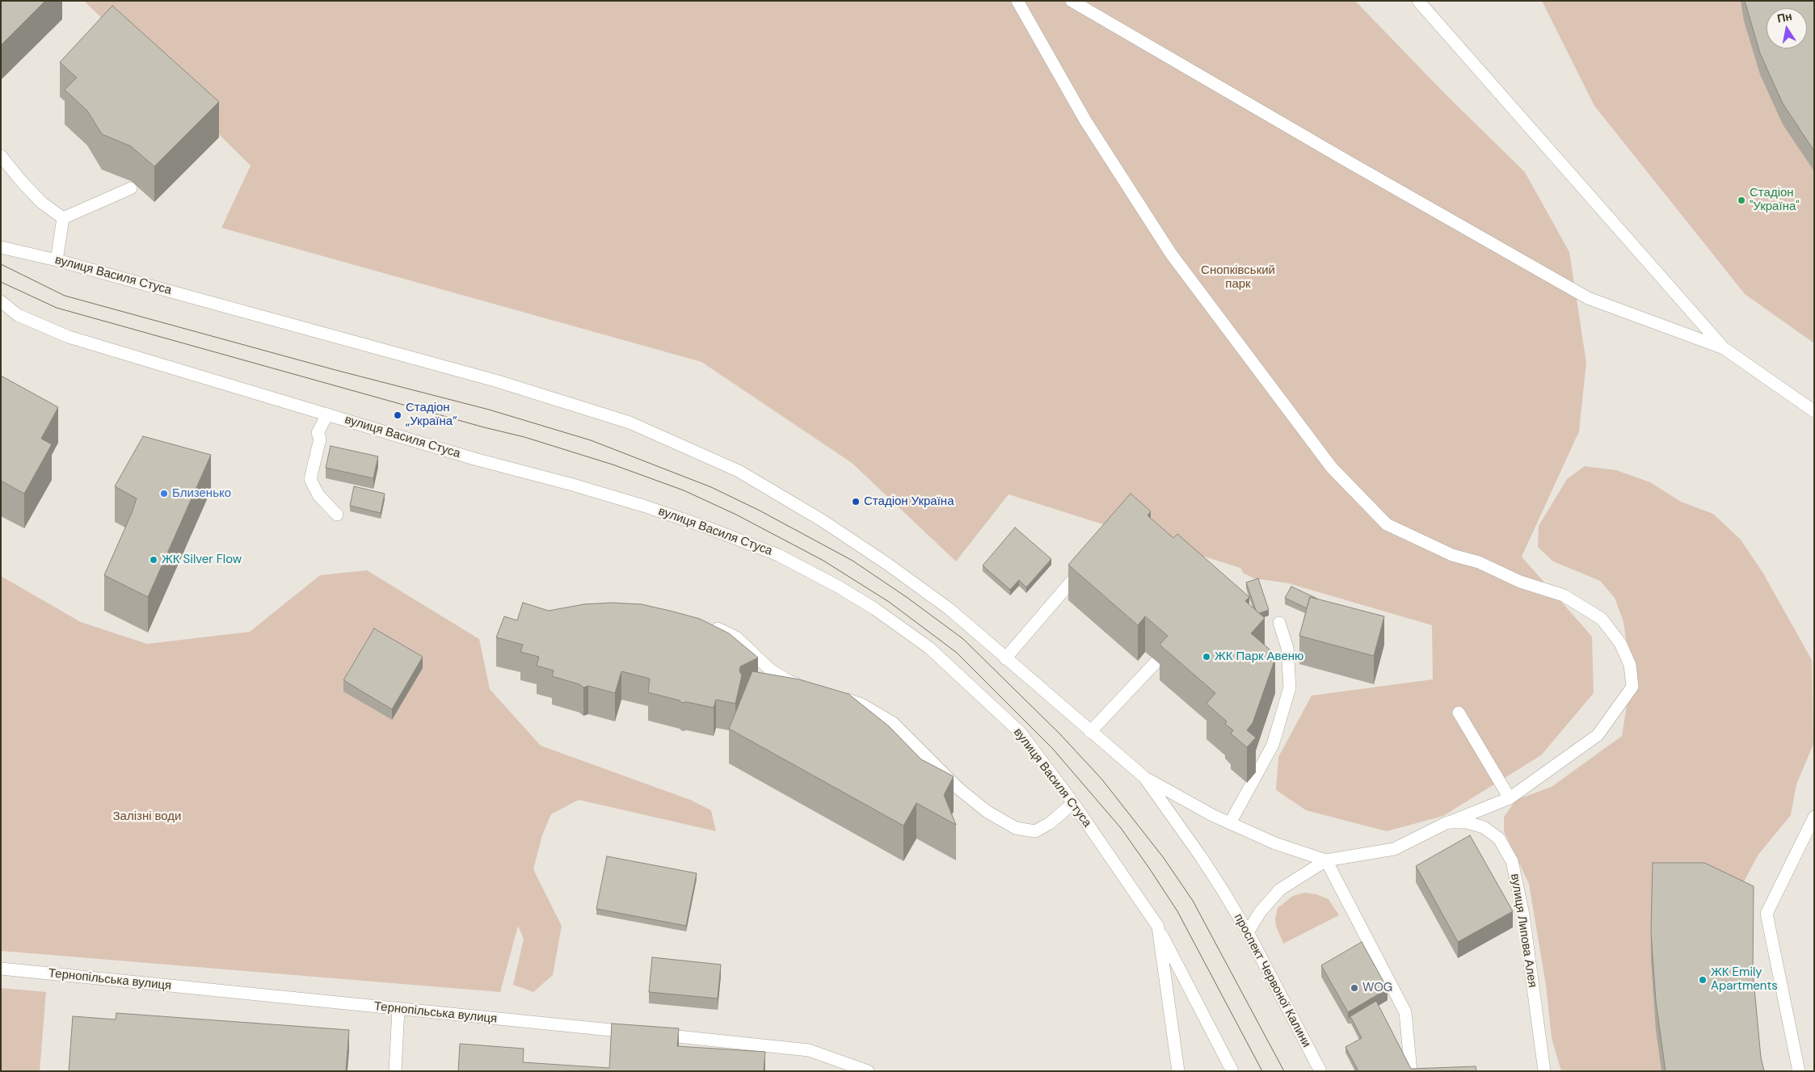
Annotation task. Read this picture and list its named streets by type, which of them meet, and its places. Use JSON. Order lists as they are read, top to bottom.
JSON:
{
  "streets": {
    "main road": [
      "вулиця Василя Стуса",
      "вулиця Липова Алея",
      "Тернопільська вулиця",
      "проспект Червоної Калини"
    ]
  },
  "crossings": [
    ["вулиця Василя Стуса", "вулиця Липова Алея"],
    ["вулиця Василя Стуса", "проспект Червоної Калини"]
  ],
  "parks": ["Снопківський парк", "Залізні води"],
  "places": [
    "Стадіон \"Україна\"",
    "Стадіон „Україна“",
    "Близенько",
    "Стадіон Україна",
    "ЖК Silver Flow",
    "ЖК Парк Авеню",
    "ЖК Emily Apartments",
    "WOG"
  ],
  "north": "top"
}
